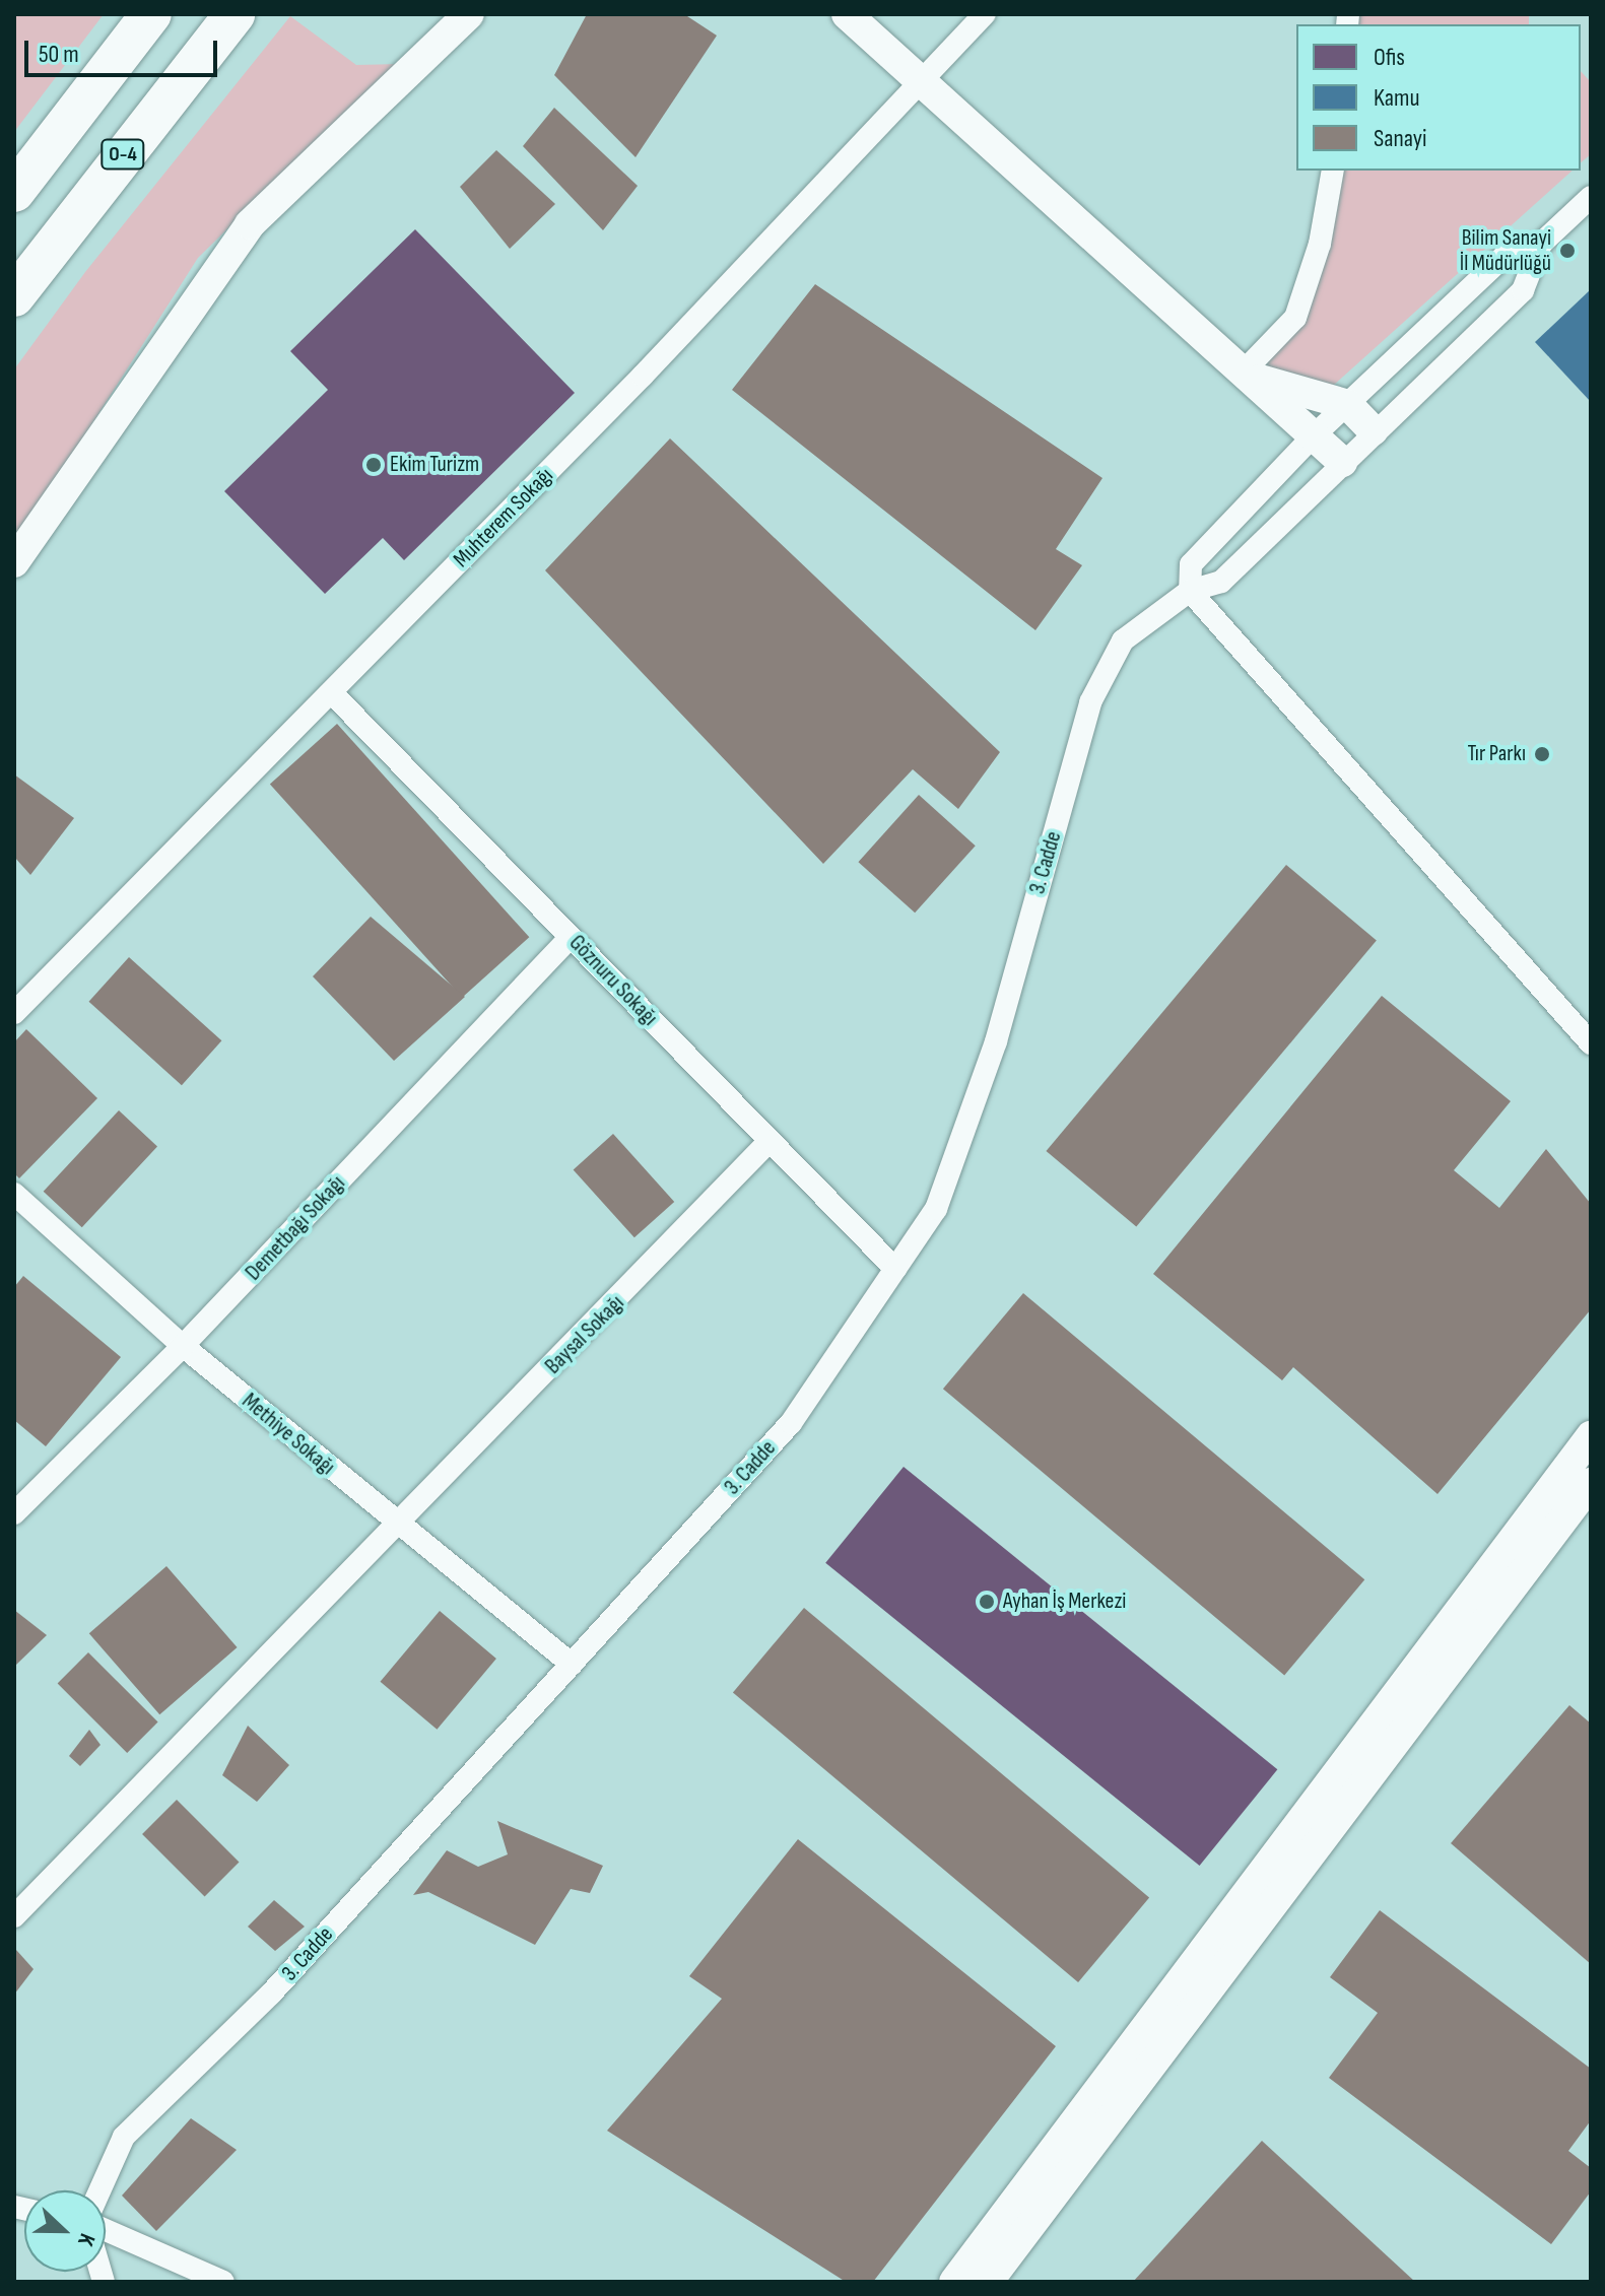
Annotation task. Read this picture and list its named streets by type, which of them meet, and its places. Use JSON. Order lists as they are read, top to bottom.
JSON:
{
  "streets": {
    "highway": ["O-4"],
    "street": [
      "Muhterem Sokağı",
      "3. Cadde",
      "Göznuru Sokağı",
      "Demetbağı Sokağı",
      "Baysal Sokağı",
      "Methiye Sokağı"
    ]
  },
  "crossings": [
    ["Muhterem Sokağı", "Göznuru Sokağı"],
    ["3. Cadde", "Göznuru Sokağı"],
    ["3. Cadde", "Methiye Sokağı"],
    ["Göznuru Sokağı", "Demetbağı Sokağı"],
    ["Göznuru Sokağı", "Baysal Sokağı"],
    ["Demetbağı Sokağı", "Methiye Sokağı"],
    ["Baysal Sokağı", "Methiye Sokağı"]
  ],
  "places": [
    "Bilim Sanayi İl Müdürlüğü",
    "Ekim Turizm",
    "Tır Parkı",
    "Ayhan İş Merkezi"
  ],
  "legend": ["Ofis", "Kamu", "Sanayi"],
  "scale_bar": "50 m",
  "north": "right"
}
